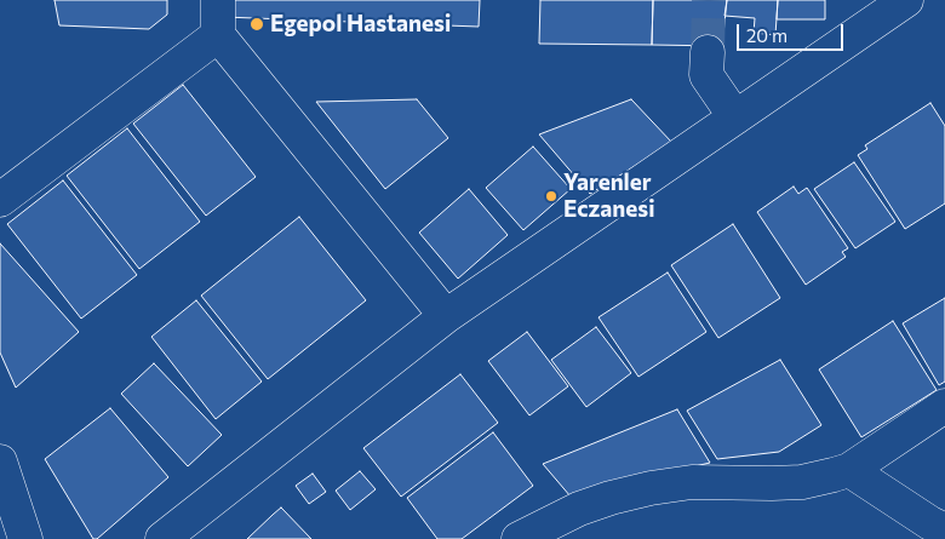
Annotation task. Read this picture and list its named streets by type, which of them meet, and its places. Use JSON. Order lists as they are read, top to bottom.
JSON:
{
  "places": ["Egepol Hastanesi", "Yarenler Eczanesi"],
  "scale_bar": "20 m"
}
